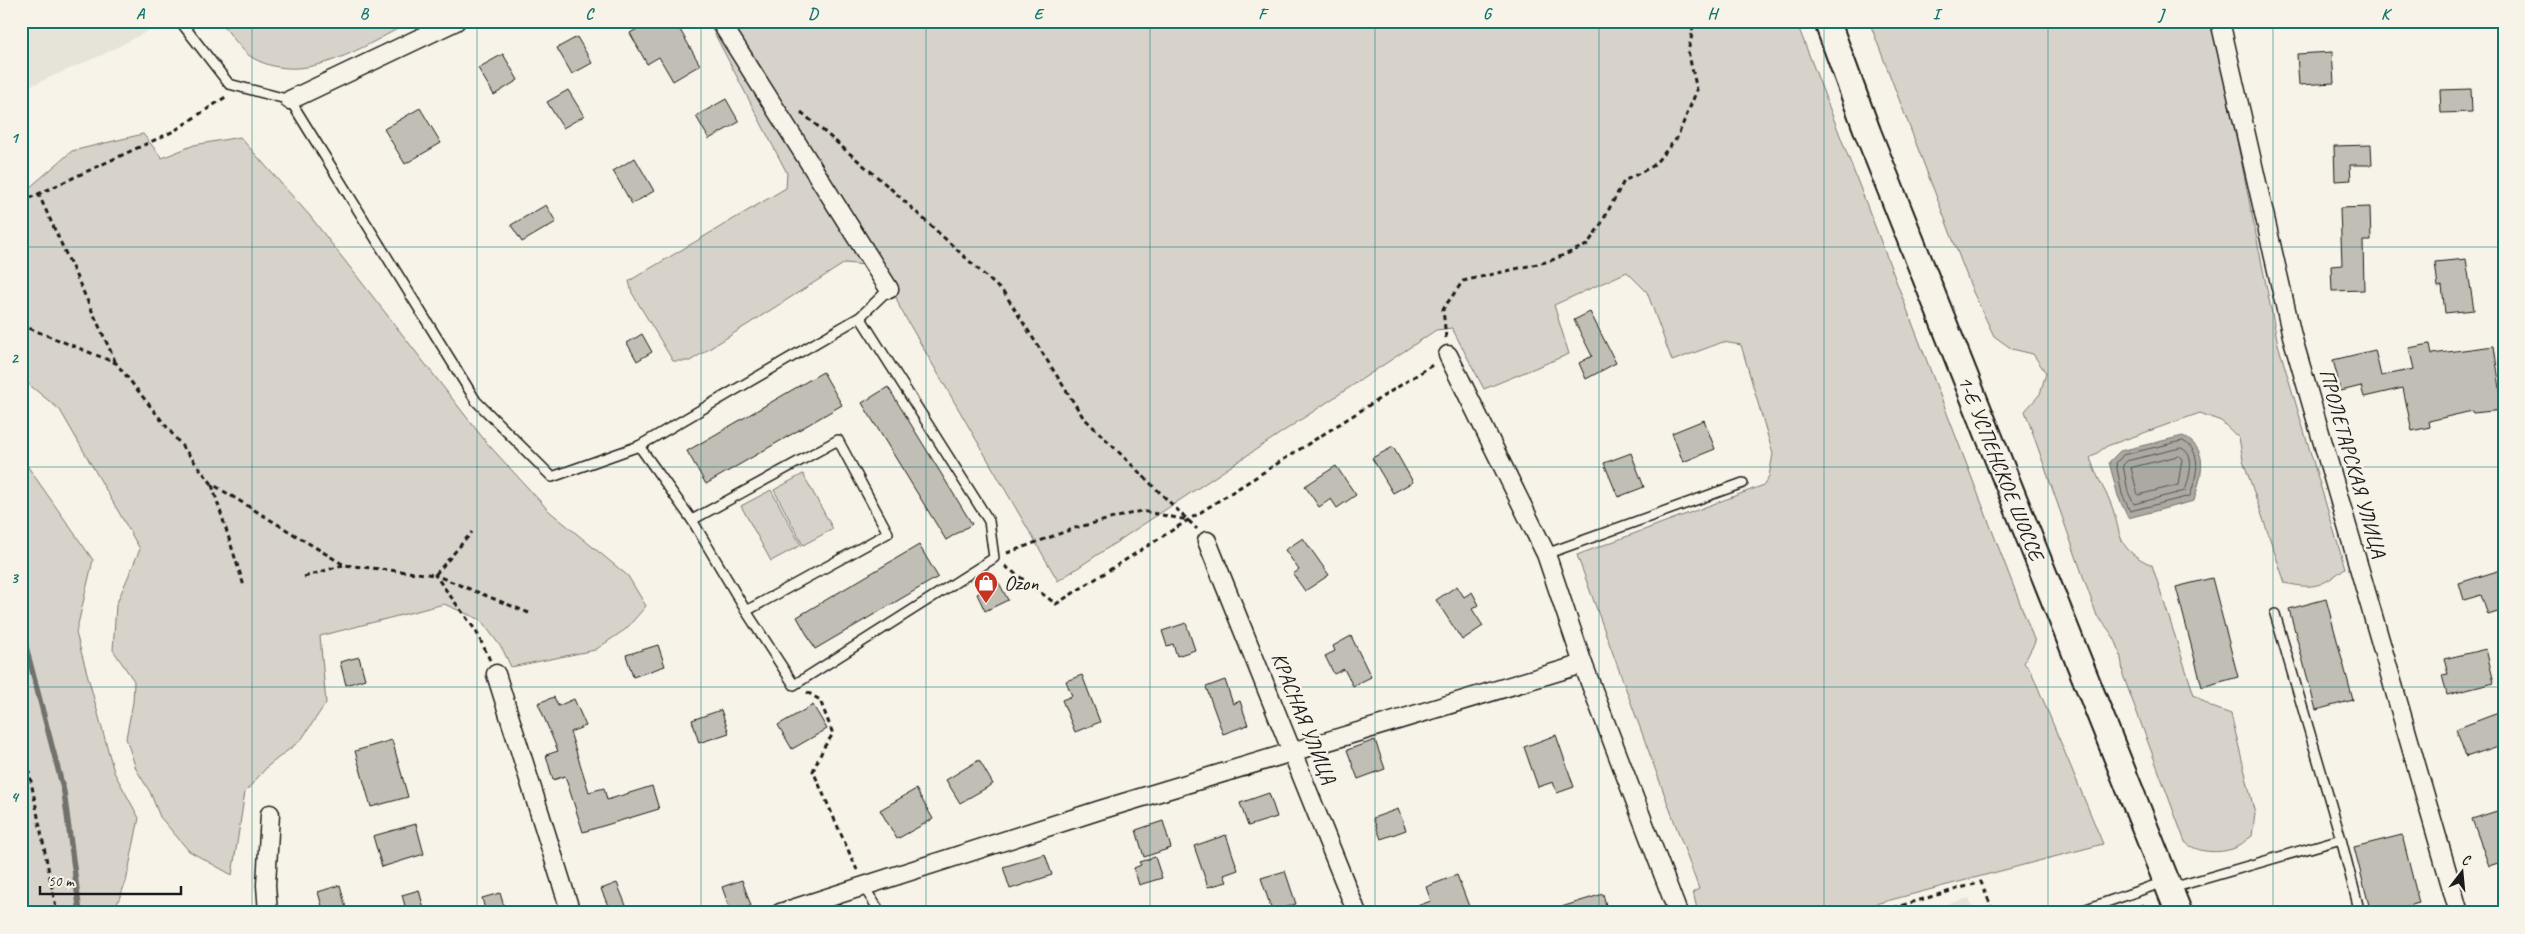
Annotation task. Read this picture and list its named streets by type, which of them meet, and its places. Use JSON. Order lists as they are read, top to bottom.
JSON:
{
  "streets": {
    "main road": ["1-Е УСПЕНСКОЕ ШОССЕ"],
    "street": ["ПРОЛЕТАРСКАЯ УЛИЦА", "КРАСНАЯ УЛИЦА"]
  },
  "places": {
    "shop": ["Ozon"]
  },
  "scale_bar": "50 m",
  "north": "top",
  "grid": {
    "columns": [
      "A",
      "B",
      "C",
      "D",
      "E",
      "F",
      "G",
      "H",
      "I",
      "J",
      "K"
    ],
    "rows": [
      "1",
      "2",
      "3",
      "4"
    ]
  }
}
